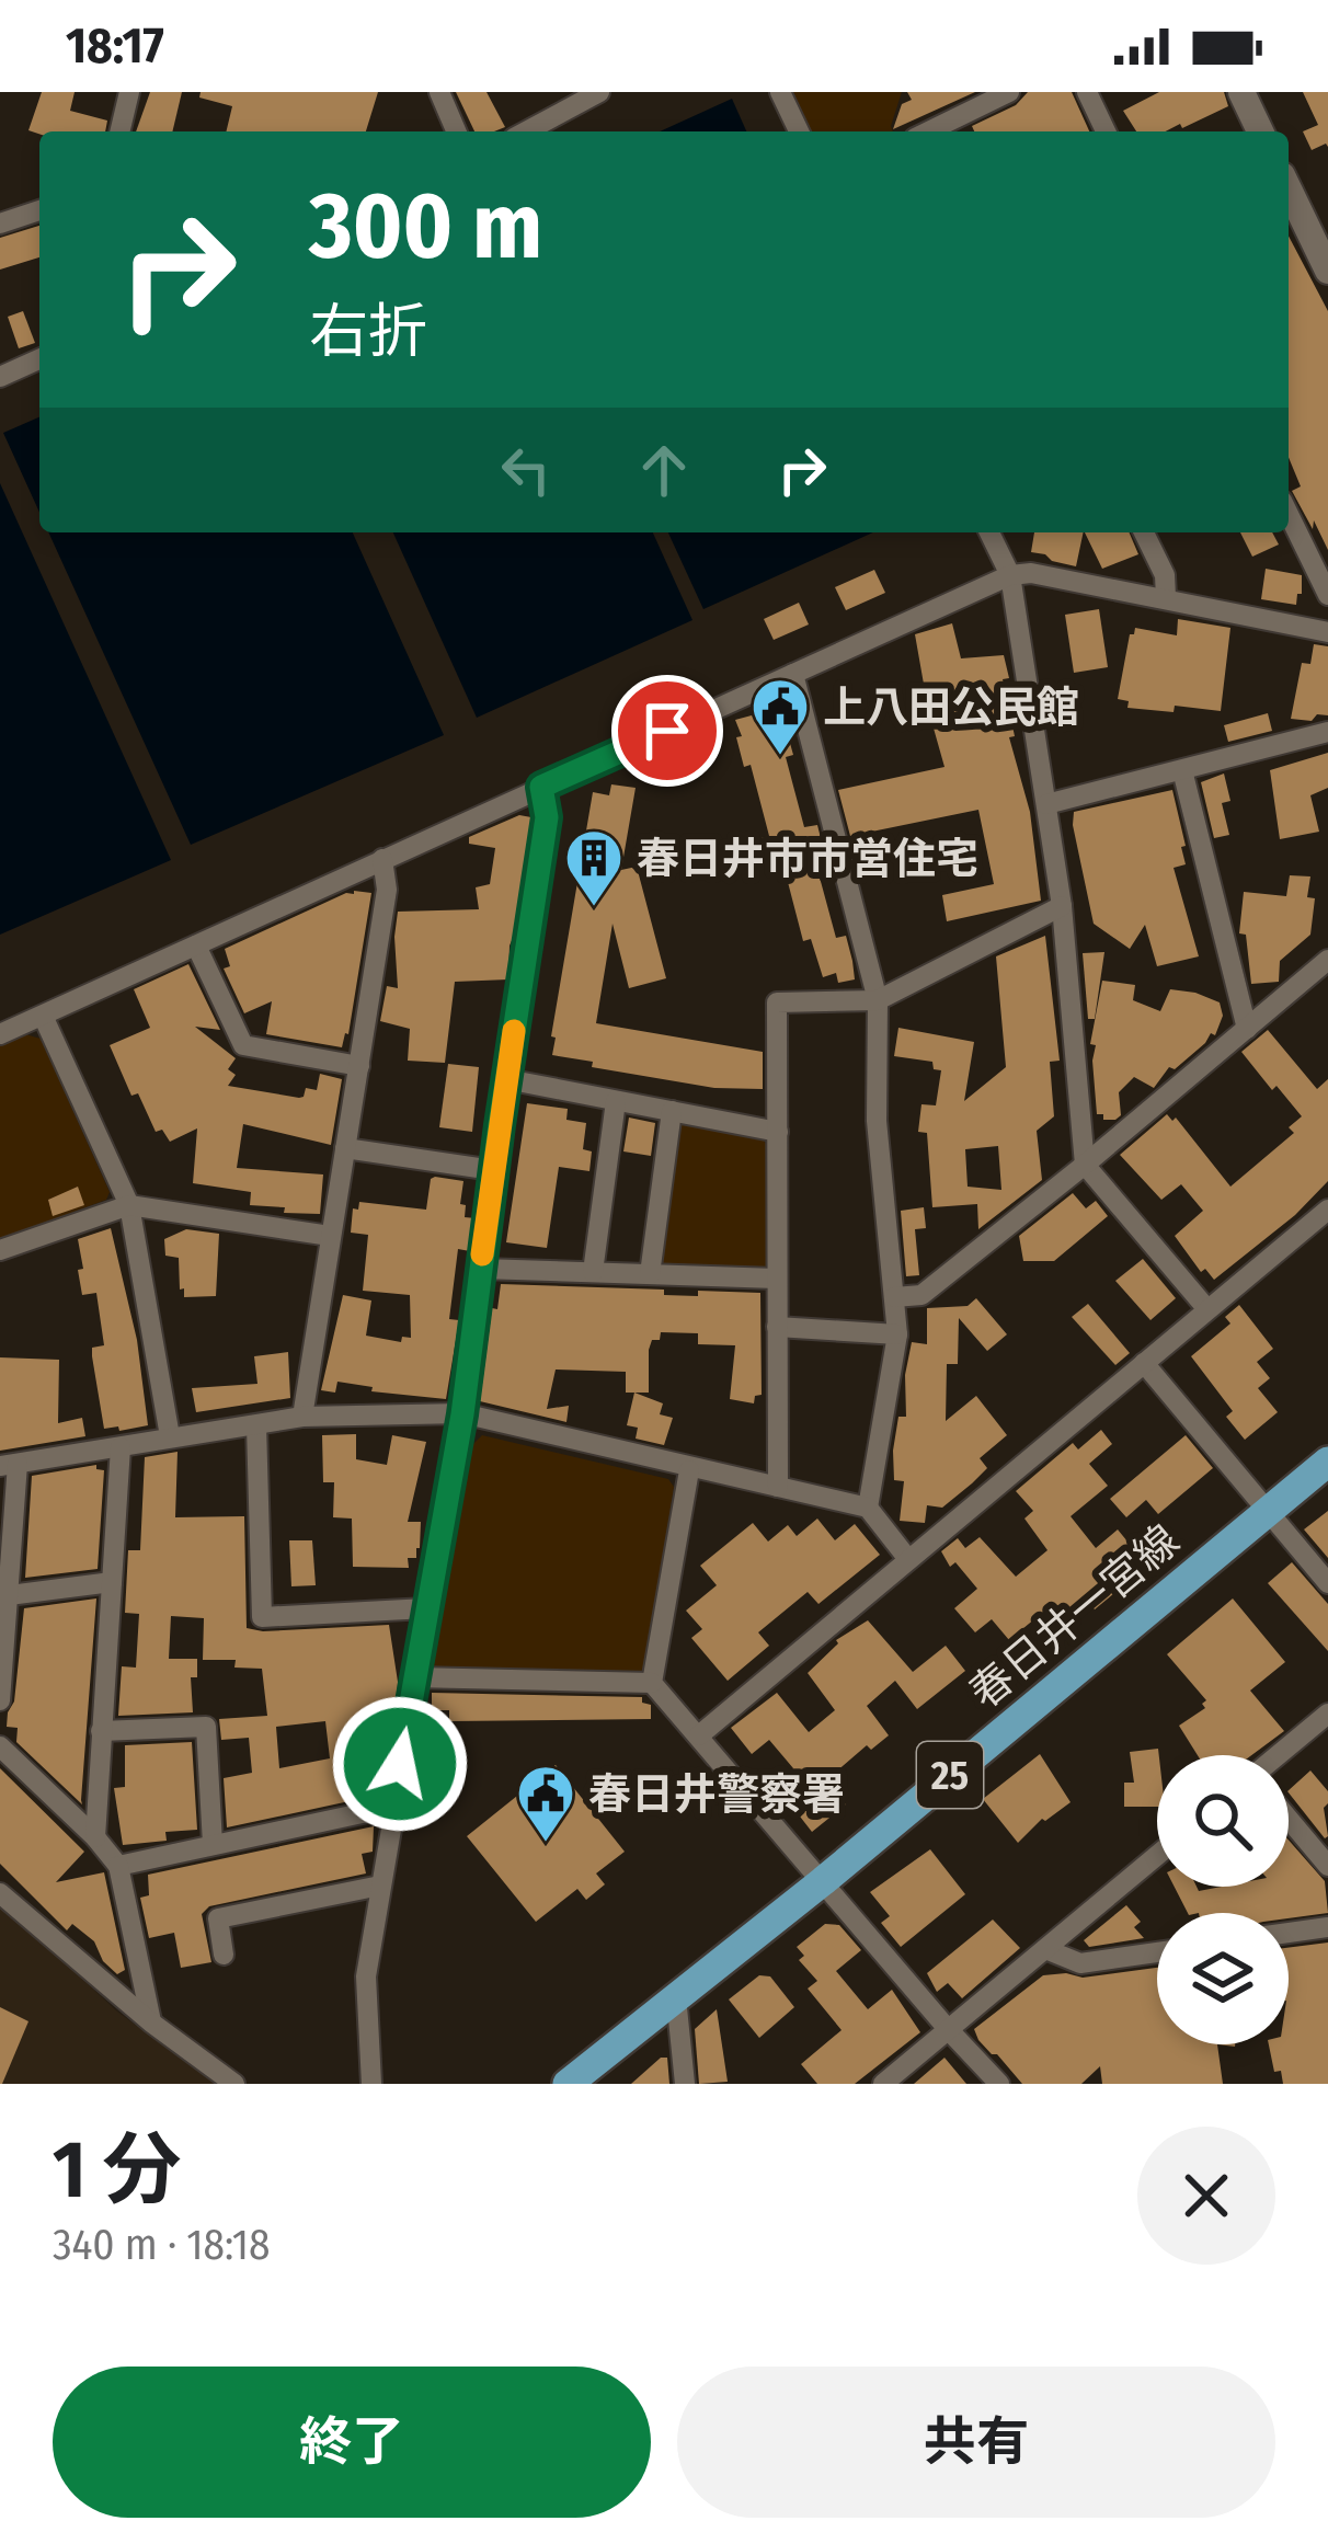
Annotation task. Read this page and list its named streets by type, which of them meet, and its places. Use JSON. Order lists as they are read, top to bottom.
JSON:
{
  "streets": {
    "main road": ["春日井一宮線", "25"]
  },
  "places": {
    "public building": ["上八田公民館", "春日井警察署"],
    "building": ["春日井市市営住宅"]
  },
  "page": {
    "status": "18:17",
    "turn": ["300 m", "右折"],
    "heading": ["1 分", "340 m · 18:18"],
    "buttons": ["終了", "共有"]
  }
}
